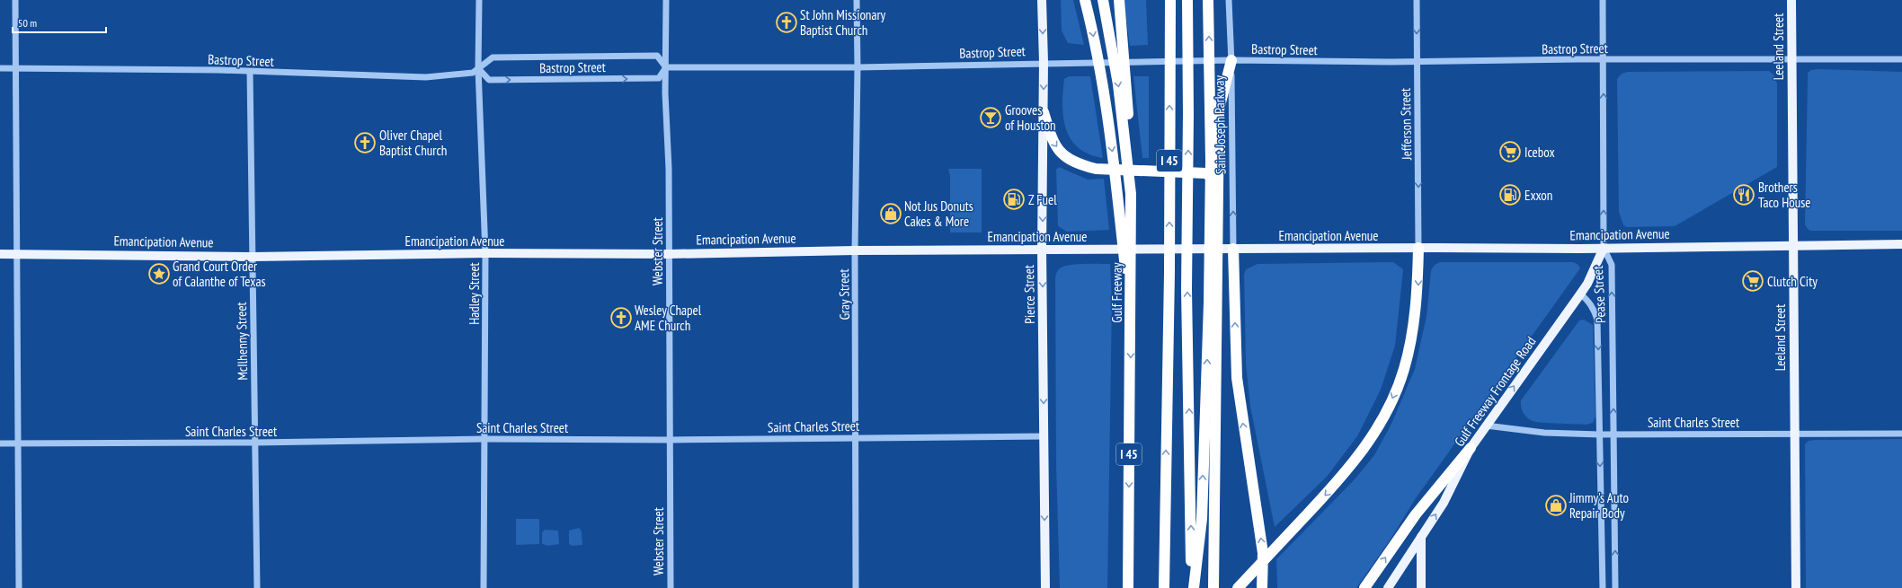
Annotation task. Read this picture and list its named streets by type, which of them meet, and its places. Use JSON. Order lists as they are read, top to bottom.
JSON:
{
  "streets": {
    "highway": ["I 45", "Gulf Freeway"],
    "main road": [
      "Leeland Street",
      "Emancipation Avenue",
      "Pierce Street",
      "Gulf Freeway Frontage Road"
    ],
    "street": [
      "Bastrop Street",
      "Jefferson Street",
      "Saint Joseph Parkway",
      "Webster Street",
      "Hadley Street",
      "Gray Street",
      "Pease Street",
      "McIlhenny Street",
      "Saint Charles Street"
    ]
  },
  "crossings": [
    ["Leeland Street", "Bastrop Street"],
    ["Leeland Street", "Emancipation Avenue"],
    ["Leeland Street", "Saint Charles Street"],
    ["Bastrop Street", "Jefferson Street"],
    ["Bastrop Street", "Saint Joseph Parkway"],
    ["Bastrop Street", "Webster Street"],
    ["Bastrop Street", "Hadley Street"],
    ["Bastrop Street", "Gray Street"],
    ["Bastrop Street", "Pierce Street"],
    ["Bastrop Street", "Pease Street"],
    ["Bastrop Street", "McIlhenny Street"],
    ["Jefferson Street", "Emancipation Avenue"],
    ["Saint Joseph Parkway", "Emancipation Avenue"],
    ["Emancipation Avenue", "Webster Street"],
    ["Emancipation Avenue", "Hadley Street"],
    ["Emancipation Avenue", "Gray Street"],
    ["Emancipation Avenue", "Pierce Street"],
    ["Emancipation Avenue", "Pease Street"],
    ["Emancipation Avenue", "McIlhenny Street"],
    ["Emancipation Avenue", "Gulf Freeway Frontage Road"],
    ["Webster Street", "Saint Charles Street"],
    ["Hadley Street", "Saint Charles Street"],
    ["Gray Street", "Saint Charles Street"],
    ["Pierce Street", "Saint Charles Street"],
    ["Pease Street", "Gulf Freeway Frontage Road"],
    ["Pease Street", "Saint Charles Street"],
    ["McIlhenny Street", "Saint Charles Street"],
    ["Gulf Freeway Frontage Road", "Saint Charles Street"]
  ],
  "one_way": [
    "Jefferson Street",
    "Saint Joseph Parkway",
    "Pierce Street",
    "Gulf Freeway Frontage Road"
  ],
  "places": {
    "church": ["St John Missionary Baptist Church", "Oliver Chapel Baptist Church", "Wesley Chapel AME Church"],
    "bar": ["Grooves of Houston"],
    "supermarket": ["Icebox", "Clutch City"],
    "fuel station": ["Exxon", "Z Fuel"],
    "restaurant": ["Brothers Taco House"],
    "shop": ["Not Jus Donuts Cakes & More", "Jimmy's Auto Repair Body"],
    "place": ["Grand Court Order of Calanthe of Texas"]
  },
  "scale_bar": "50 m"
}
